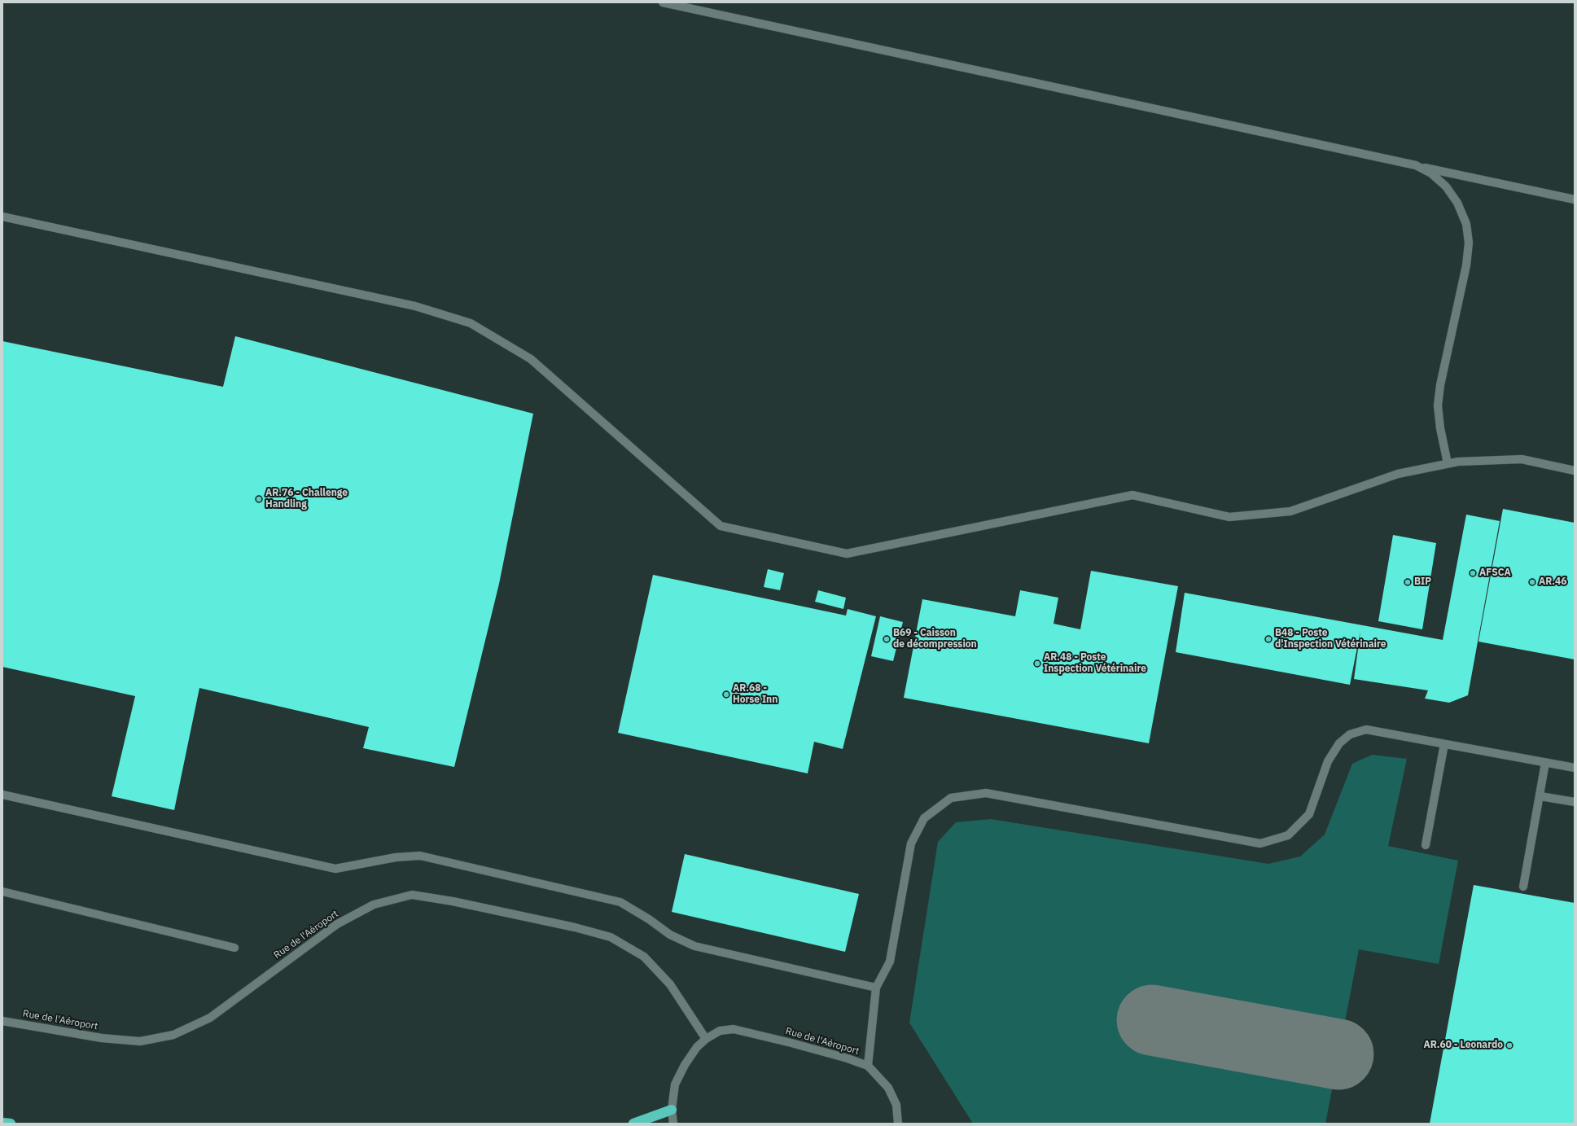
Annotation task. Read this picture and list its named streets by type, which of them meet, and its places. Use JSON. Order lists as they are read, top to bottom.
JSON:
{
  "streets": {
    "street": ["Rue de l'Aéroport"]
  },
  "places": [
    "AR.76 - Challenge Handling",
    "AFSCA",
    "BIP",
    "AR.46",
    "B69 - Caisson de décompression",
    "B48 - Poste d'Inspection Vétérinaire",
    "AR.48 - Poste Inspection Vétérinaire",
    "AR.68 - Horse Inn",
    "AR.60 - Leonardo"
  ]
}
